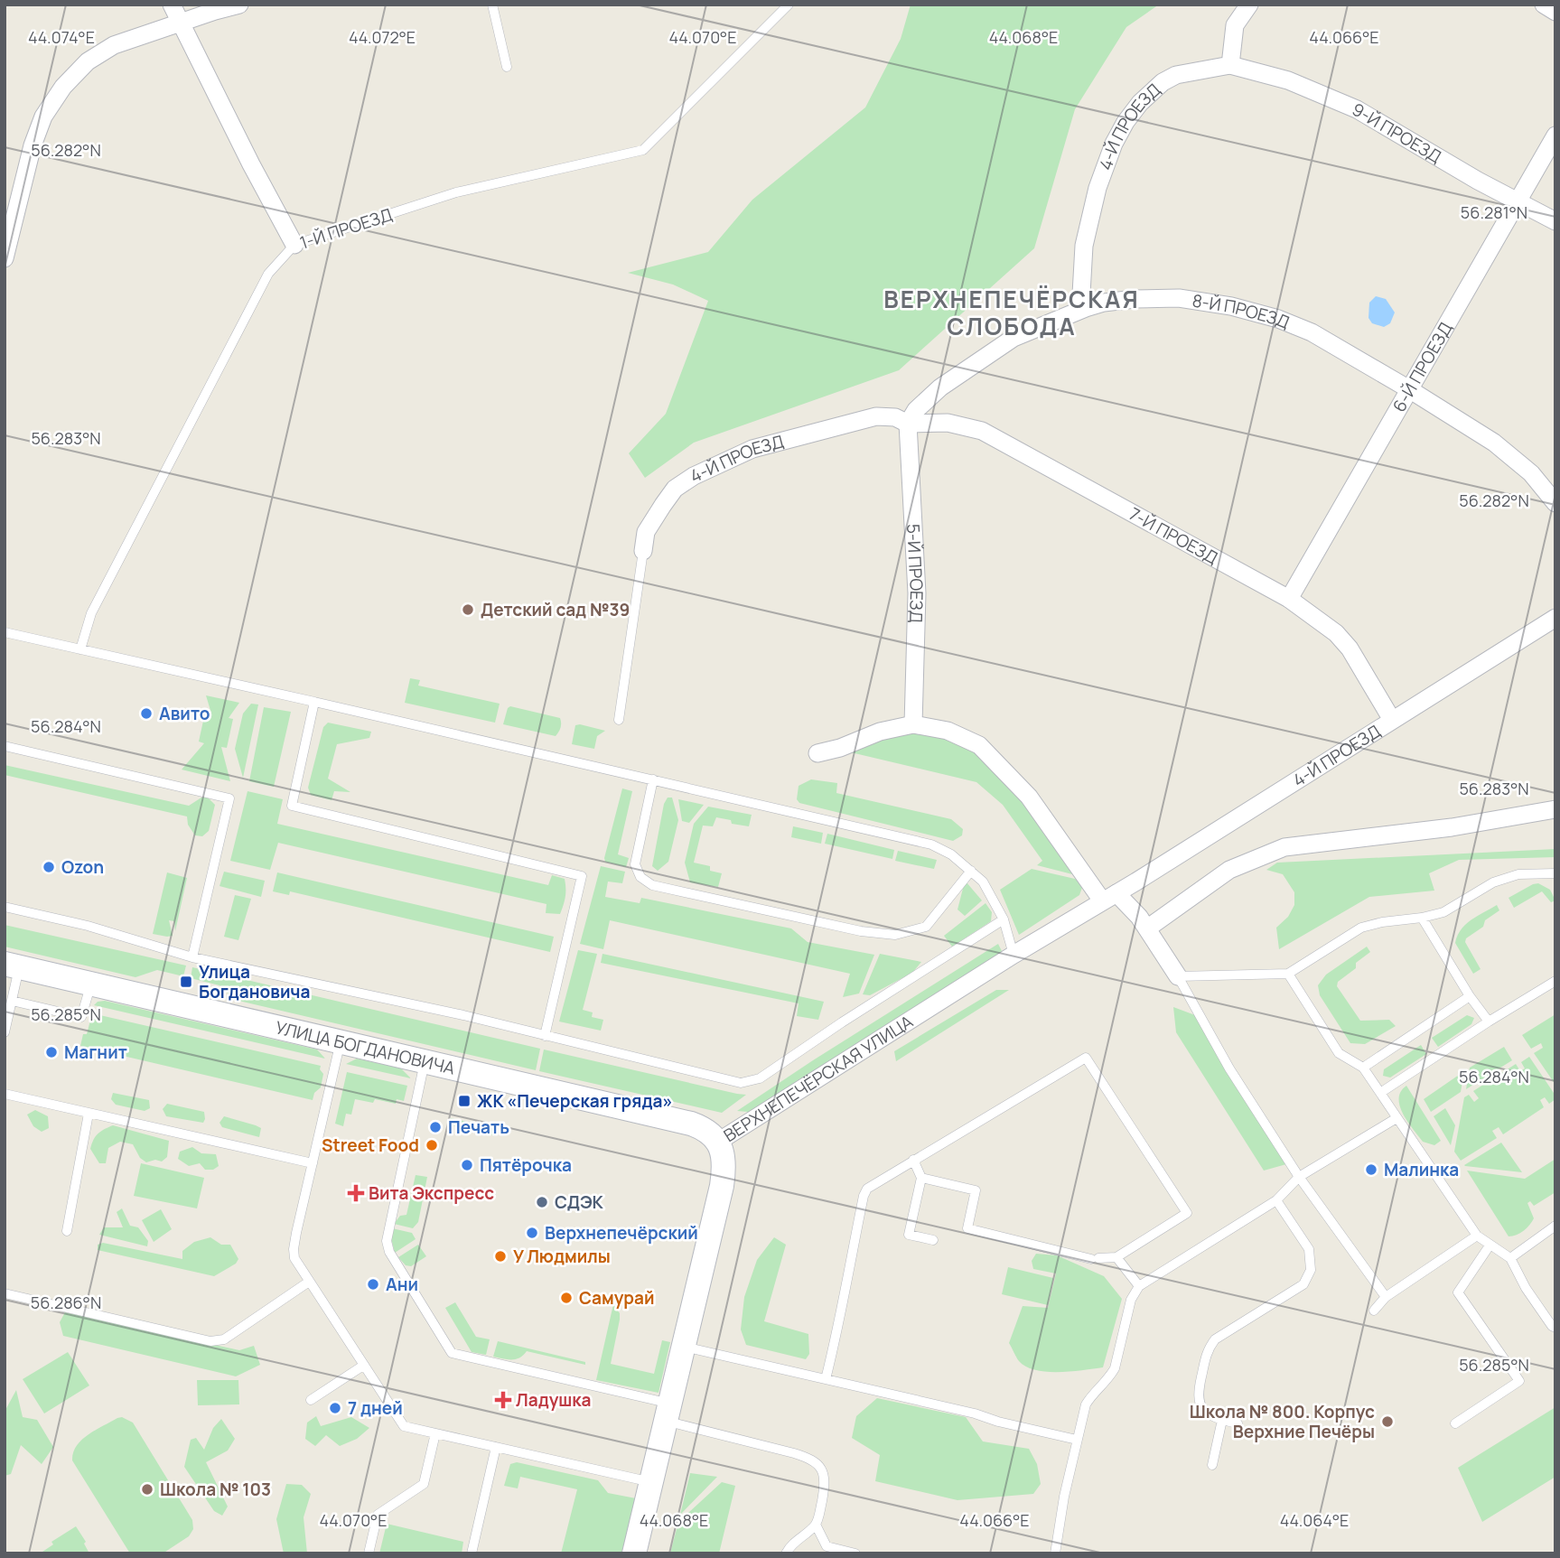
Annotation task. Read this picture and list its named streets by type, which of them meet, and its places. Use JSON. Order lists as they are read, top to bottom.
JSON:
{
  "streets": {
    "street": [
      "4-Й ПРОЕЗД",
      "9-Й ПРОЕЗД",
      "8-Й ПРОЕЗД",
      "6-Й ПРОЕЗД",
      "7-Й ПРОЕЗД",
      "5-Й ПРОЕЗД",
      "УЛИЦА БОГДАНОВИЧА",
      "ВЕРХНЕПЕЧЁРСКАЯ УЛИЦА"
    ],
    "lane": ["1-Й ПРОЕЗД"]
  },
  "crossings": [
    ["4-Й ПРОЕЗД", "9-Й ПРОЕЗД"],
    ["4-Й ПРОЕЗД", "8-Й ПРОЕЗД"],
    ["4-Й ПРОЕЗД", "7-Й ПРОЕЗД"],
    ["4-Й ПРОЕЗД", "5-Й ПРОЕЗД"],
    ["4-Й ПРОЕЗД", "ВЕРХНЕПЕЧЁРСКАЯ УЛИЦА"],
    ["9-Й ПРОЕЗД", "6-Й ПРОЕЗД"],
    ["8-Й ПРОЕЗД", "6-Й ПРОЕЗД"],
    ["8-Й ПРОЕЗД", "7-Й ПРОЕЗД"],
    ["8-Й ПРОЕЗД", "5-Й ПРОЕЗД"],
    ["6-Й ПРОЕЗД", "7-Й ПРОЕЗД"],
    ["7-Й ПРОЕЗД", "5-Й ПРОЕЗД"],
    ["УЛИЦА БОГДАНОВИЧА", "ВЕРХНЕПЕЧЁРСКАЯ УЛИЦА"]
  ],
  "districts": ["ВЕРХНЕПЕЧЁРСКАЯ СЛОБОДА"],
  "places": {
    "other": [
      "Детский сад №39",
      "Авито",
      "Ozon",
      "Магнит",
      "Печать",
      "Street Food",
      "Пятёрочка",
      "Малинка",
      "СДЭК",
      "Верхнепечёрский",
      "У Людмилы",
      "Ани",
      "Самурай",
      "7 дней",
      "Школа № 800. Корпус Верхние Печёры",
      "Школа № 103"
    ],
    "transit": ["Улица Богдановича", "ЖК «Печерская гряда»"],
    "health": ["Вита Экспресс", "Ладушка"]
  },
  "coordinates": [
    "44.074°E",
    "44.072°E",
    "44.070°E",
    "44.068°E",
    "44.066°E",
    "56.282°N",
    "56.281°N",
    "56.283°N",
    "56.284°N",
    "56.285°N",
    "56.286°N",
    "44.064°E"
  ]
}
